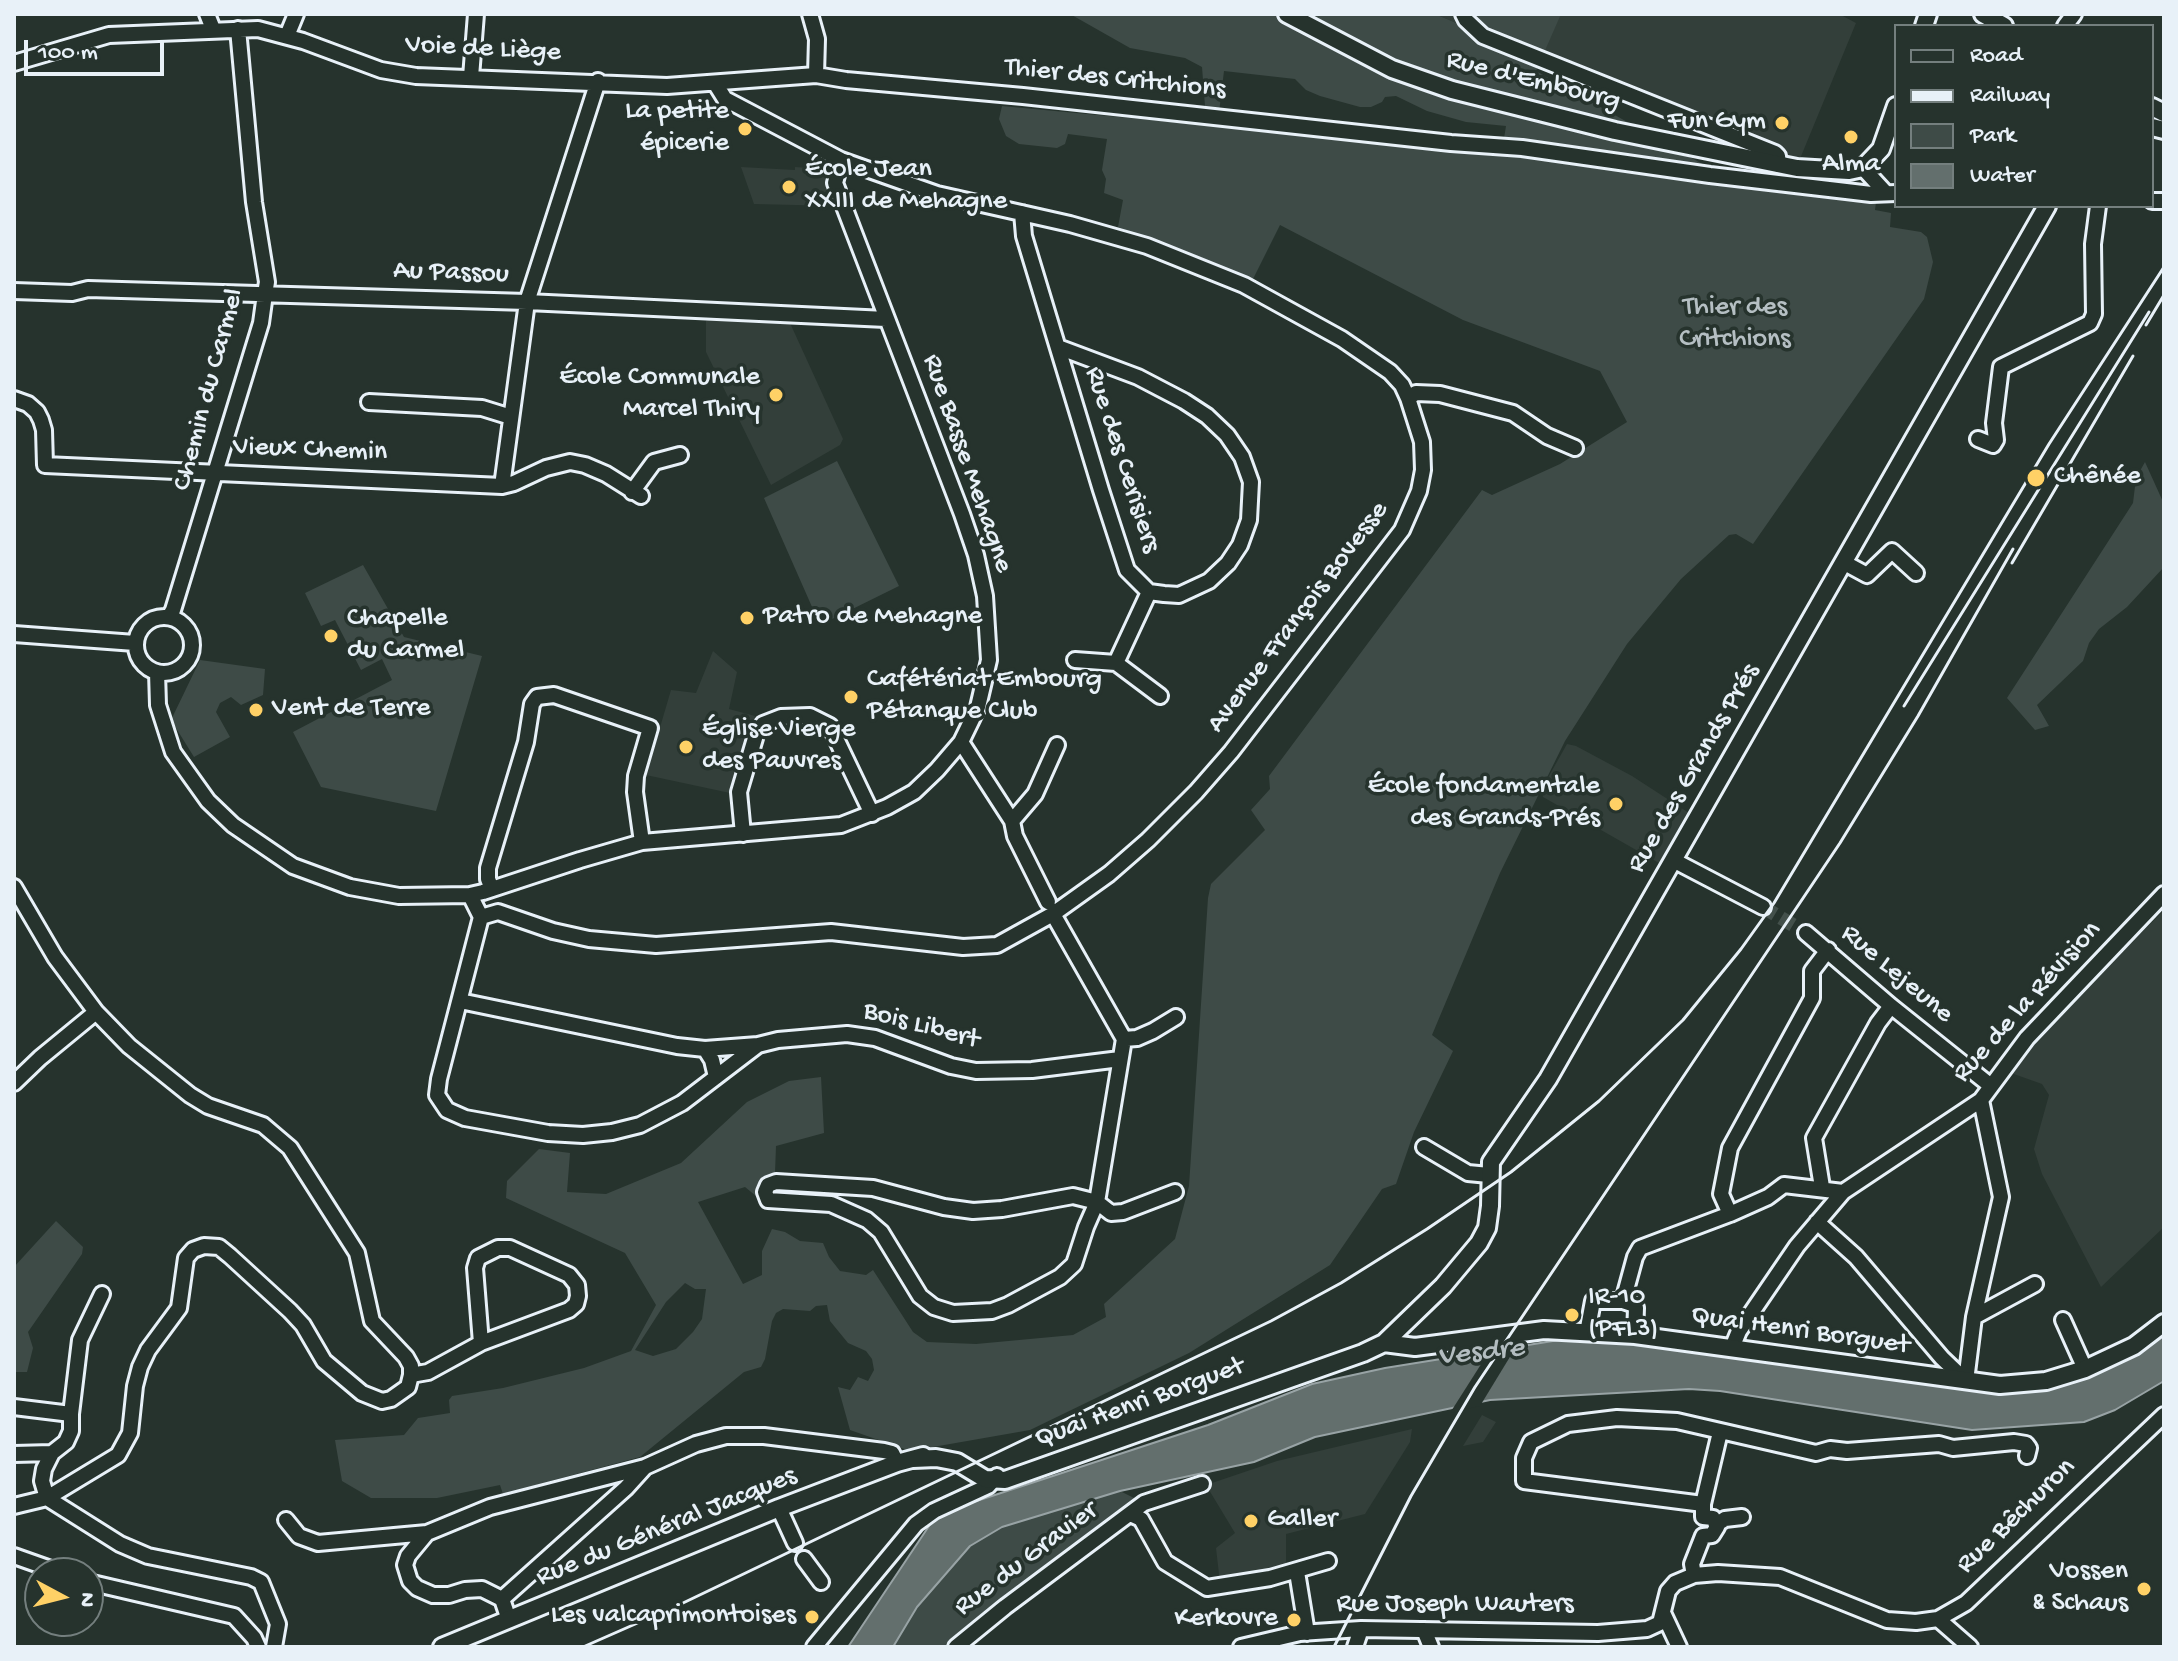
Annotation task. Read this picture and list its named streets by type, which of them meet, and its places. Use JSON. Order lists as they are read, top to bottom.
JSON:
{
  "streets": {
    "main road": [
      "Rue d'Embourg",
      "Rue des Grands Prés",
      "Quai Henri Borguet",
      "Rue du Général Jacques"
    ],
    "street": [
      "Voie de Liège",
      "Thier des Critchions",
      "Au Passou",
      "Chemin du Carmel",
      "Vieux Chemin",
      "Rue des Cerisiers",
      "Rue Basse Mehagne",
      "Avenue François Bovesse",
      "Rue Lejeune",
      "Rue de la Révision",
      "Bois Libert",
      "Rue Bêchuron",
      "Rue du Gravier",
      "Rue Joseph Wauters"
    ]
  },
  "crossings": [
    ["Voie de Liège", "Thier des Critchions"],
    ["Voie de Liège", "Chemin du Carmel"],
    ["Voie de Liège", "Avenue François Bovesse"],
    ["Au Passou", "Chemin du Carmel"],
    ["Au Passou", "Rue Basse Mehagne"],
    ["Chemin du Carmel", "Vieux Chemin"],
    ["Rue des Cerisiers", "Avenue François Bovesse"],
    ["Rue Basse Mehagne", "Avenue François Bovesse"],
    ["Avenue François Bovesse", "Bois Libert"],
    ["Rue des Grands Prés", "Quai Henri Borguet"],
    ["Rue Lejeune", "Rue de la Révision"],
    ["Rue de la Révision", "Quai Henri Borguet"],
    ["Quai Henri Borguet", "Rue du Général Jacques"]
  ],
  "water": ["Vesdre"],
  "parks": ["Thier des Critchions"],
  "places": [
    "Fun Gym",
    "La petite épicerie",
    "Alma",
    "École Jean XXIII de Mehagne",
    "École Communale Marcel Thiry",
    "Chênée",
    "Patro de Mehagne",
    "Chapelle du Carmel",
    "Cafétériat Embourg Pétanque Club",
    "Vent de Terre",
    "Église Vierge des Pauvres",
    "École fondamentale des Grands-Prés",
    "IR-10 (PFL3)",
    "Galler",
    "Vossen & Schaus",
    "Les valcaprimontoises",
    "Kerkovre"
  ],
  "legend": [
    "Road",
    "Railway",
    "Park",
    "Water"
  ],
  "scale_bar": "100 m",
  "north": "right"
}
